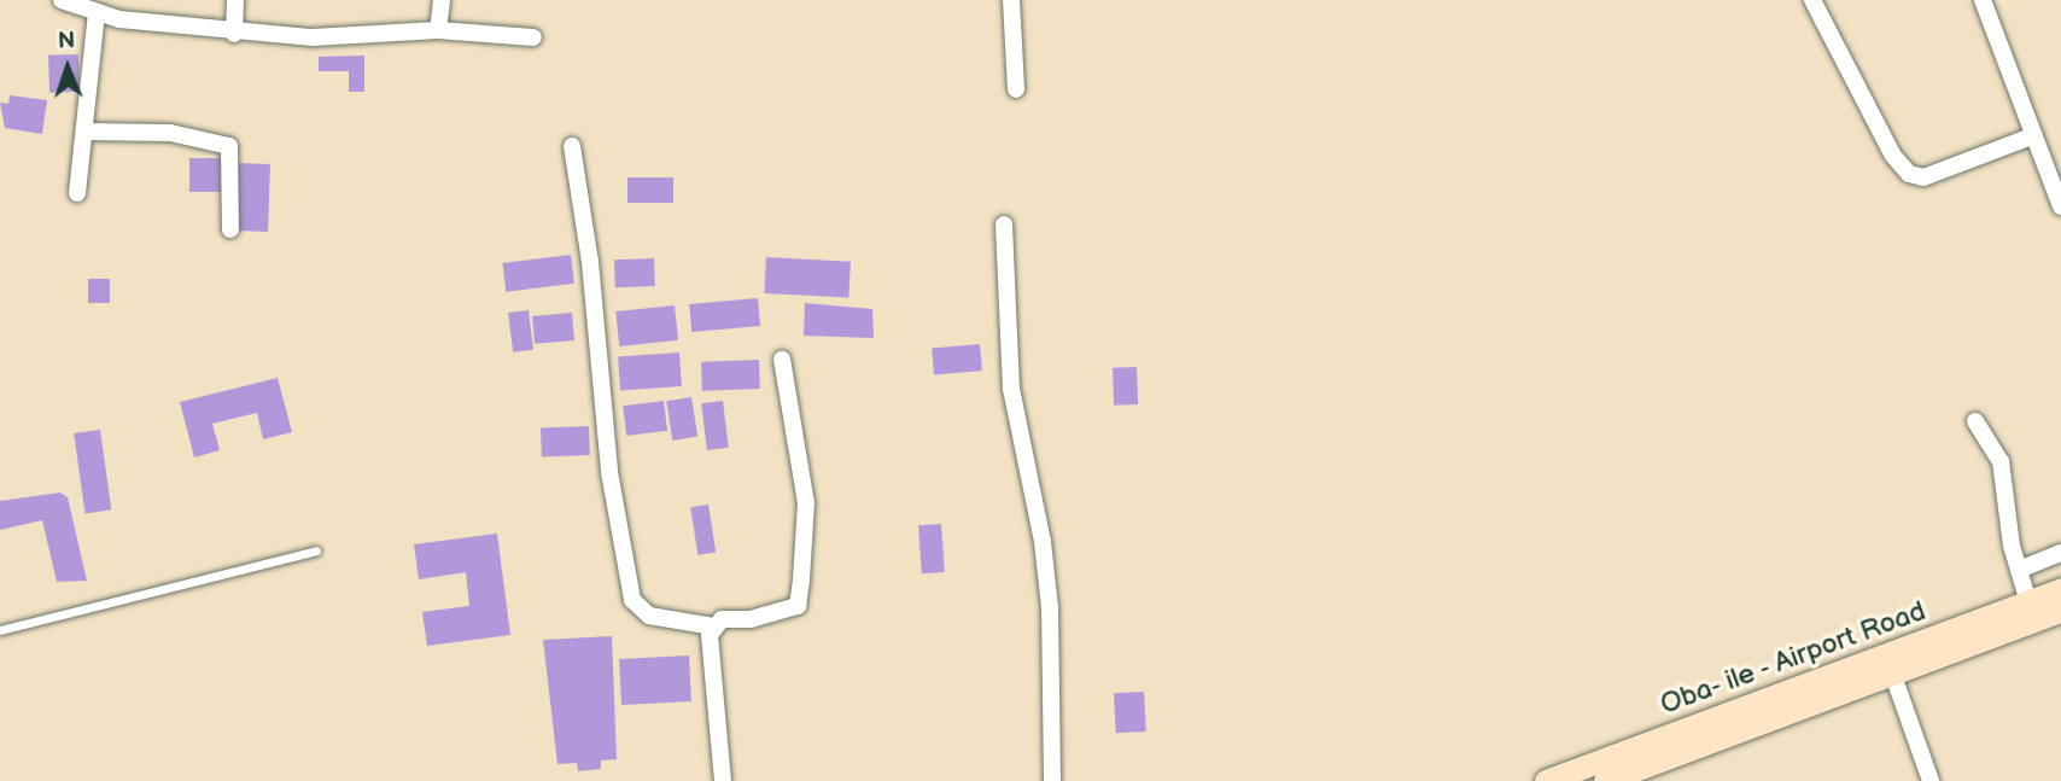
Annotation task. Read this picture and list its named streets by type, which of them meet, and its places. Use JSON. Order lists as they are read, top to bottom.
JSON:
{
  "streets": {
    "main road": ["Oba- ile - Airport Road"]
  },
  "north": "top"
}
